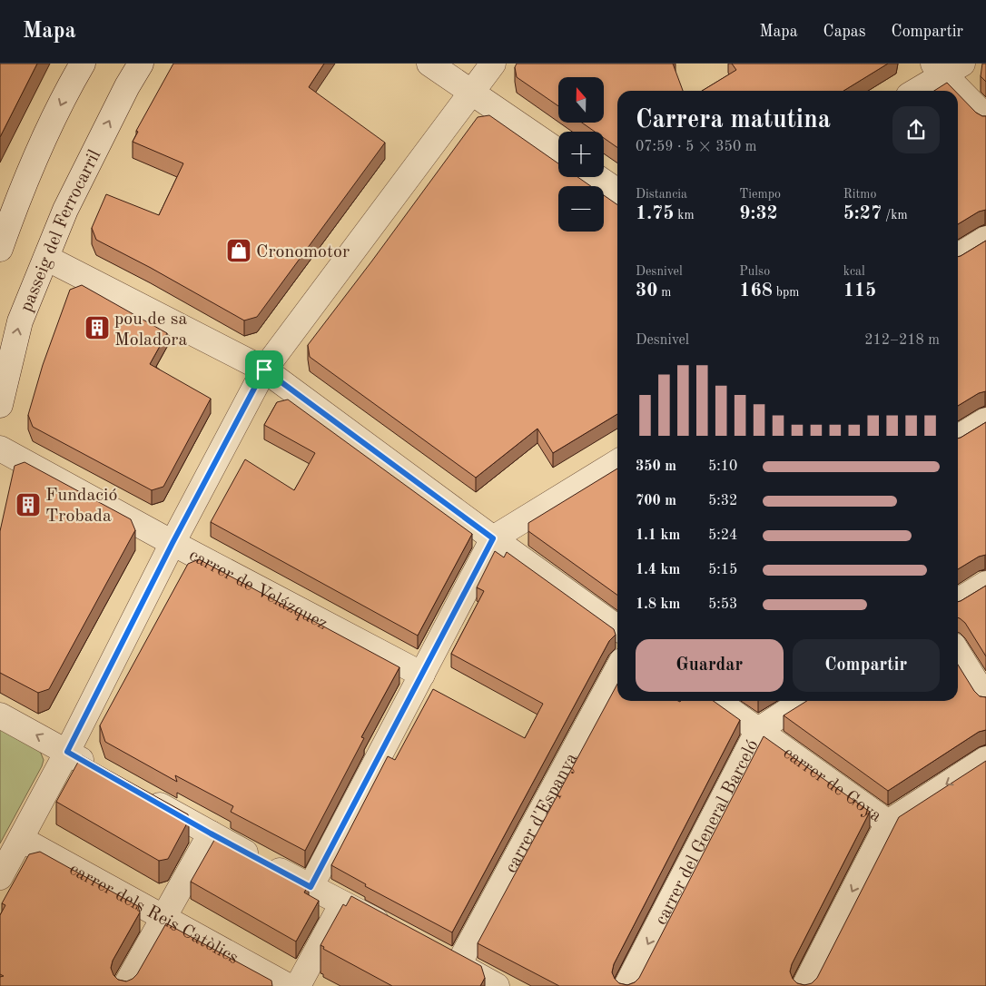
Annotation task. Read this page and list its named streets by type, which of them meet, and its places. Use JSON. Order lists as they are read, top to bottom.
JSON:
{
  "streets": {
    "street": [
      "passeig del Ferrocarril",
      "carrer de Velázquez",
      "carrer de Goya",
      "carrer d'Espanya",
      "carrer del General Barceló",
      "carrer dels Reis Catòlics"
    ]
  },
  "crossings": [
    ["carrer de Goya", "carrer del General Barceló"]
  ],
  "places": {
    "shop": ["Cronomotor"],
    "building": ["pou de sa Moladora", "Fundació Trobada"]
  },
  "north": "top",
  "page": {
    "header": "Mapa",
    "nav": ["Mapa", "Capas", "Compartir"],
    "map_buttons": ["+", "−"],
    "heading": ["Carrera matutina", "07:59 · 5 × 350 m"],
    "stats": [
      ["Distancia", "1.75 km"],
      ["Tiempo", "9:32"],
      ["Ritmo", "5:27 /km"],
      ["Desnivel", "30 m"],
      ["Pulso", "168 bpm"],
      ["kcal", "115"]
    ],
    "chart": ["Desnivel", "212–218 m"],
    "list": [
      {
        "name": "350 m",
        "note": "5:10"
      },
      {
        "name": "700 m",
        "note": "5:32"
      },
      {
        "name": "1.1 km",
        "note": "5:24"
      },
      {
        "name": "1.4 km",
        "note": "5:15"
      },
      {
        "name": "1.8 km",
        "note": "5:53"
      }
    ],
    "buttons": ["Guardar", "Compartir"]
  }
}
